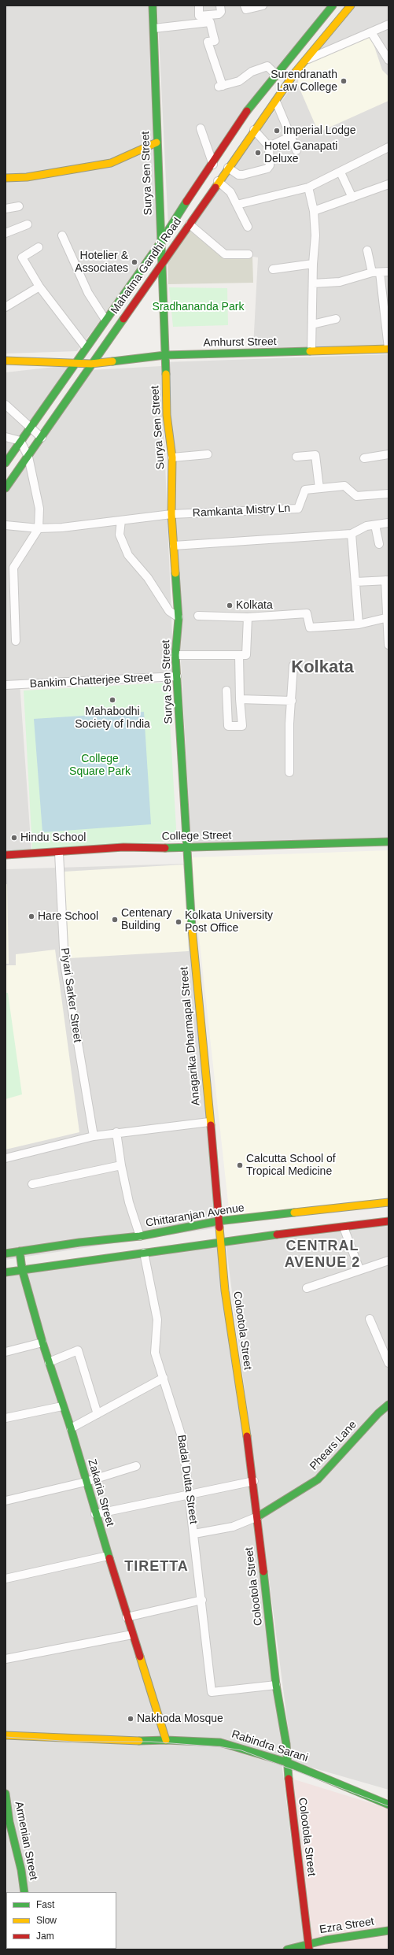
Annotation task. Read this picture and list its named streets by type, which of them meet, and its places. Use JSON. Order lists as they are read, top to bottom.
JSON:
{
  "streets": {
    "main road": [
      "Surya Sen Street",
      "Mahatma Gandhi Road",
      "Amhurst Street",
      "College Street",
      "Anagarika Dharmapal Street",
      "Chittaranjan Avenue",
      "Colootola Street",
      "Phears Lane",
      "Zakaria Street",
      "Rabindra Sarani",
      "Armenian Street",
      "Ezra Street"
    ],
    "street": [
      "Ramkanta Mistry Ln",
      "Bankim Chatterjee Street",
      "Piyari Sarker Street",
      "Badal Dutta Street"
    ]
  },
  "crossings": [
    ["Surya Sen Street", "Mahatma Gandhi Road"],
    ["Surya Sen Street", "Amhurst Street"],
    ["Surya Sen Street", "Ramkanta Mistry Ln"],
    ["Surya Sen Street", "Bankim Chatterjee Street"],
    ["Surya Sen Street", "College Street"],
    ["Surya Sen Street", "Anagarika Dharmapal Street"],
    ["Mahatma Gandhi Road", "Amhurst Street"],
    ["College Street", "Piyari Sarker Street"],
    ["College Street", "Anagarika Dharmapal Street"],
    ["Anagarika Dharmapal Street", "Chittaranjan Avenue"],
    ["Anagarika Dharmapal Street", "Colootola Street"],
    ["Chittaranjan Avenue", "Colootola Street"],
    ["Chittaranjan Avenue", "Zakaria Street"],
    ["Colootola Street", "Phears Lane"],
    ["Colootola Street", "Badal Dutta Street"],
    ["Colootola Street", "Rabindra Sarani"],
    ["Colootola Street", "Ezra Street"],
    ["Zakaria Street", "Rabindra Sarani"]
  ],
  "districts": ["Kolkata", "CENTRAL AVENUE 2", "TIRETTA"],
  "parks": ["Sradhananda Park", "College Square Park"],
  "places": [
    "Surendranath Law College",
    "Imperial Lodge",
    "Hotel Ganapati Deluxe",
    "Hotelier & Associates",
    "Kolkata",
    "Mahabodhi Society of India",
    "Hindu School",
    "Hare School",
    "Centenary Building",
    "Kolkata University Post Office",
    "Calcutta School of Tropical Medicine",
    "Nakhoda Mosque"
  ],
  "legend": ["Fast", "Slow", "Jam"]
}
